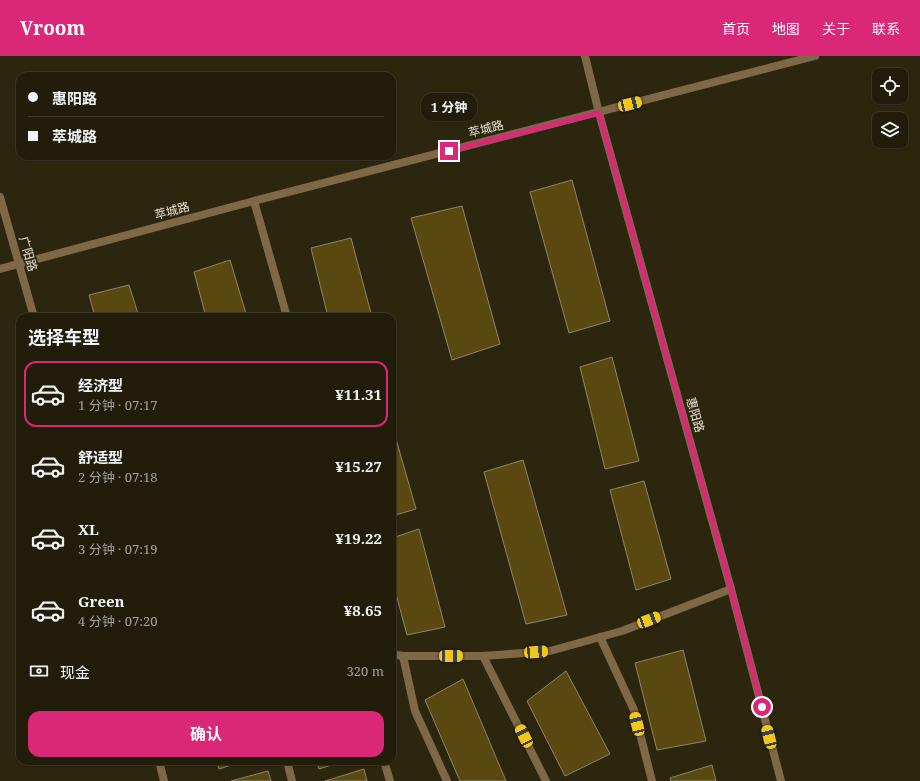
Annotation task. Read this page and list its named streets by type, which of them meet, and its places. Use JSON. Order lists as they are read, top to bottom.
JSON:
{
  "streets": {
    "street": ["萃城路", "广阳路", "惠阳路"]
  },
  "crossings": [
    ["萃城路", "广阳路"],
    ["萃城路", "惠阳路"]
  ],
  "page": {
    "header": "Vroom",
    "nav": [
      "首页",
      "地图",
      "关于",
      "联系"
    ],
    "banner": ["惠阳路", "萃城路"],
    "bubble": "1 分钟",
    "heading": "选择车型",
    "list": [
      {
        "name": "经济型",
        "note": "1 分钟 · 07:17",
        "value": "¥11.31"
      },
      {
        "name": "舒适型",
        "note": "2 分钟 · 07:18",
        "value": "¥15.27"
      },
      {
        "name": "XL",
        "note": "3 分钟 · 07:19",
        "value": "¥19.22"
      },
      {
        "name": "Green",
        "note": "4 分钟 · 07:20",
        "value": "¥8.65"
      }
    ],
    "pay": ["现金", "320 m"],
    "buttons": "确认"
  }
}
